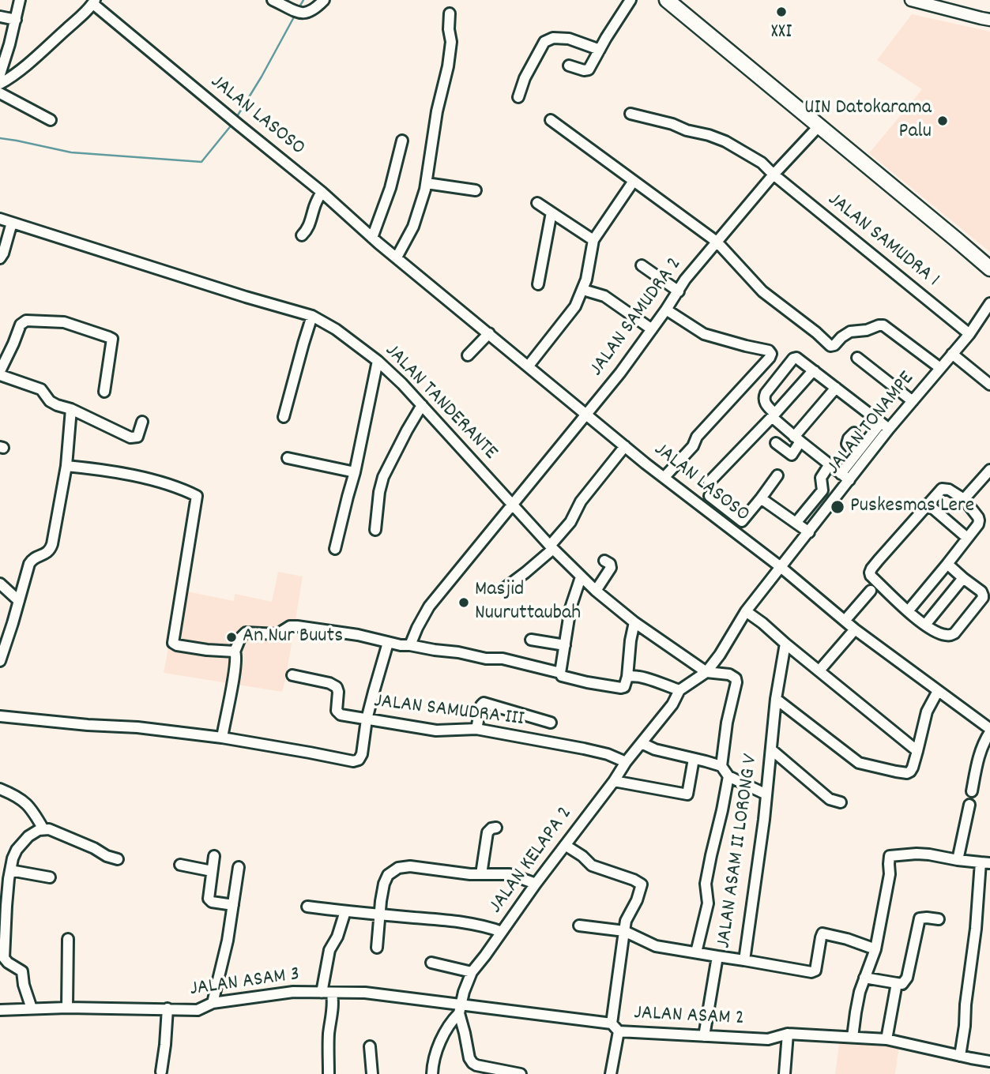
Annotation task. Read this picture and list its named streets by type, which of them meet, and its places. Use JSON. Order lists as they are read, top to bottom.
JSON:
{
  "streets": {
    "street": [
      "JALAN LASOSO",
      "JALAN SAMUDRA 1",
      "JALAN SAMUDRA 2",
      "JALAN TANDERANTE",
      "JALAN TONAMPE",
      "JALAN SAMUDRA III",
      "JALAN ASAM II LORONG V",
      "JALAN KELAPA 2",
      "JALAN ASAM 3",
      "JALAN ASAM 2"
    ]
  },
  "crossings": [
    ["JALAN LASOSO", "JALAN SAMUDRA 2"],
    ["JALAN LASOSO", "JALAN TONAMPE"],
    ["JALAN SAMUDRA 1", "JALAN SAMUDRA 2"],
    ["JALAN SAMUDRA 1", "JALAN TONAMPE"],
    ["JALAN TANDERANTE", "JALAN KELAPA 2"],
    ["JALAN TONAMPE", "JALAN KELAPA 2"],
    ["JALAN SAMUDRA III", "JALAN KELAPA 2"],
    ["JALAN ASAM II LORONG V", "JALAN ASAM 2"],
    ["JALAN KELAPA 2", "JALAN ASAM 3"],
    ["JALAN KELAPA 2", "JALAN ASAM 2"],
    ["JALAN ASAM 3", "JALAN ASAM 2"]
  ],
  "places": [
    "XXI",
    "UIN Datokarama Palu",
    "Puskesmas Lere",
    "Masjid Nuuruttaubah",
    "An Nur Buuts"
  ]
}
